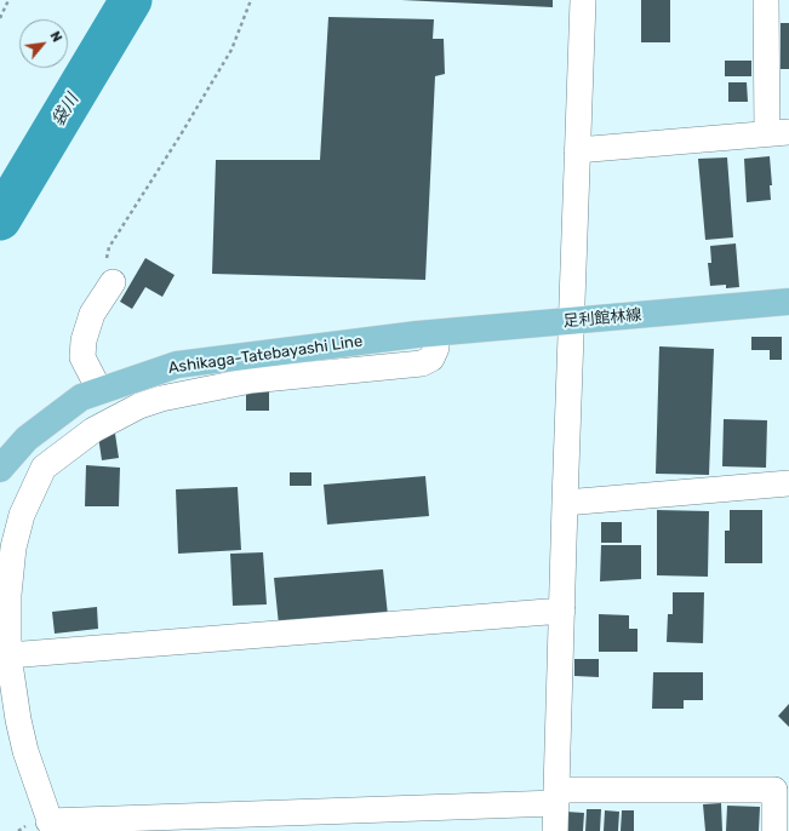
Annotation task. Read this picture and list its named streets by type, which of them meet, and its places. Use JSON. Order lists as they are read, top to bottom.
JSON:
{
  "streets": {
    "main road": ["足利館林線"]
  },
  "water": ["袋川"],
  "north": "top right"
}
